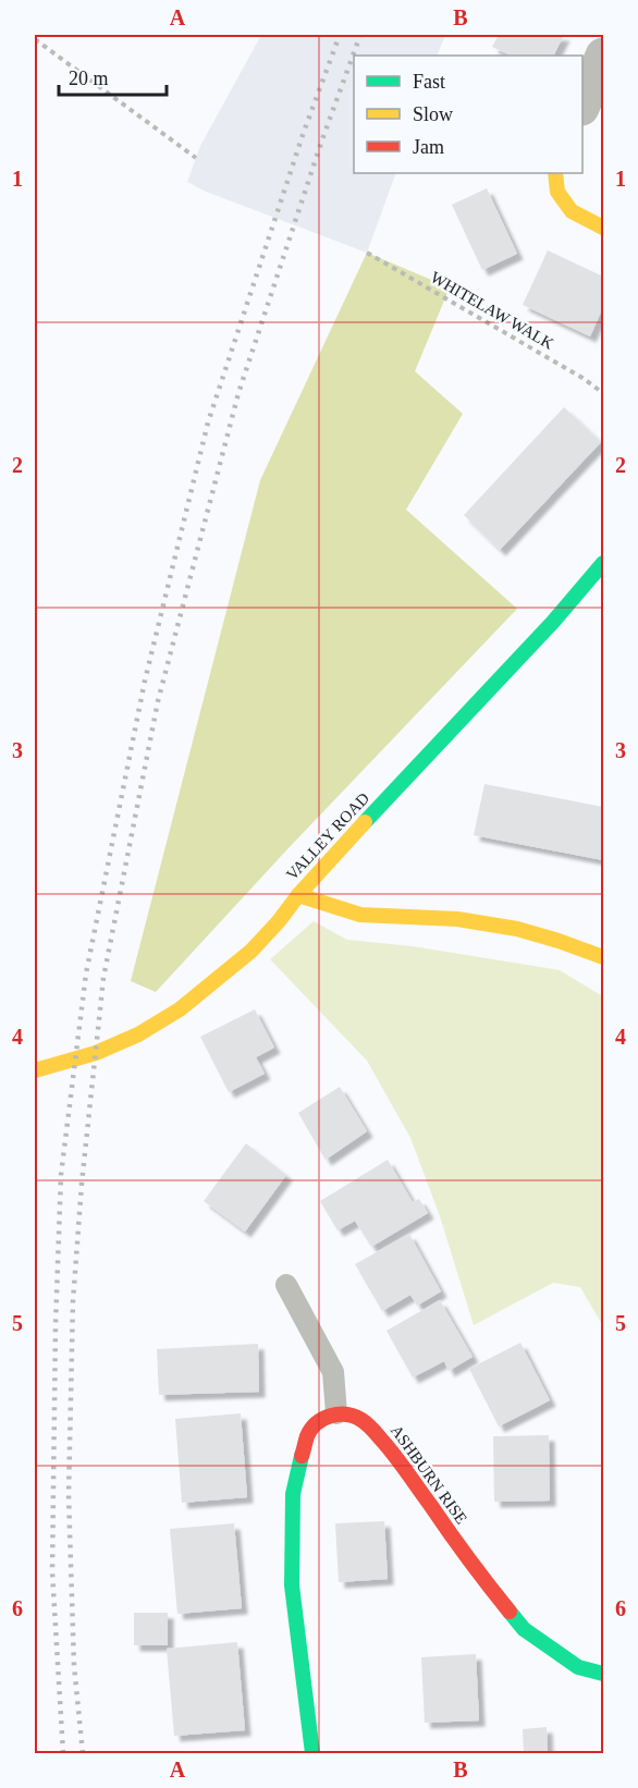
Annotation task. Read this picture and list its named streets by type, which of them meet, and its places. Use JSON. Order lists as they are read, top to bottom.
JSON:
{
  "streets": {
    "street": ["VALLEY ROAD", "ASHBURN RISE"],
    "path": ["WHITELAW WALK"]
  },
  "legend": ["Fast", "Slow", "Jam"],
  "scale_bar": "20 m",
  "grid": {
    "columns": ["A", "B"],
    "rows": [
      "1",
      "2",
      "3",
      "4",
      "5",
      "6"
    ]
  }
}
